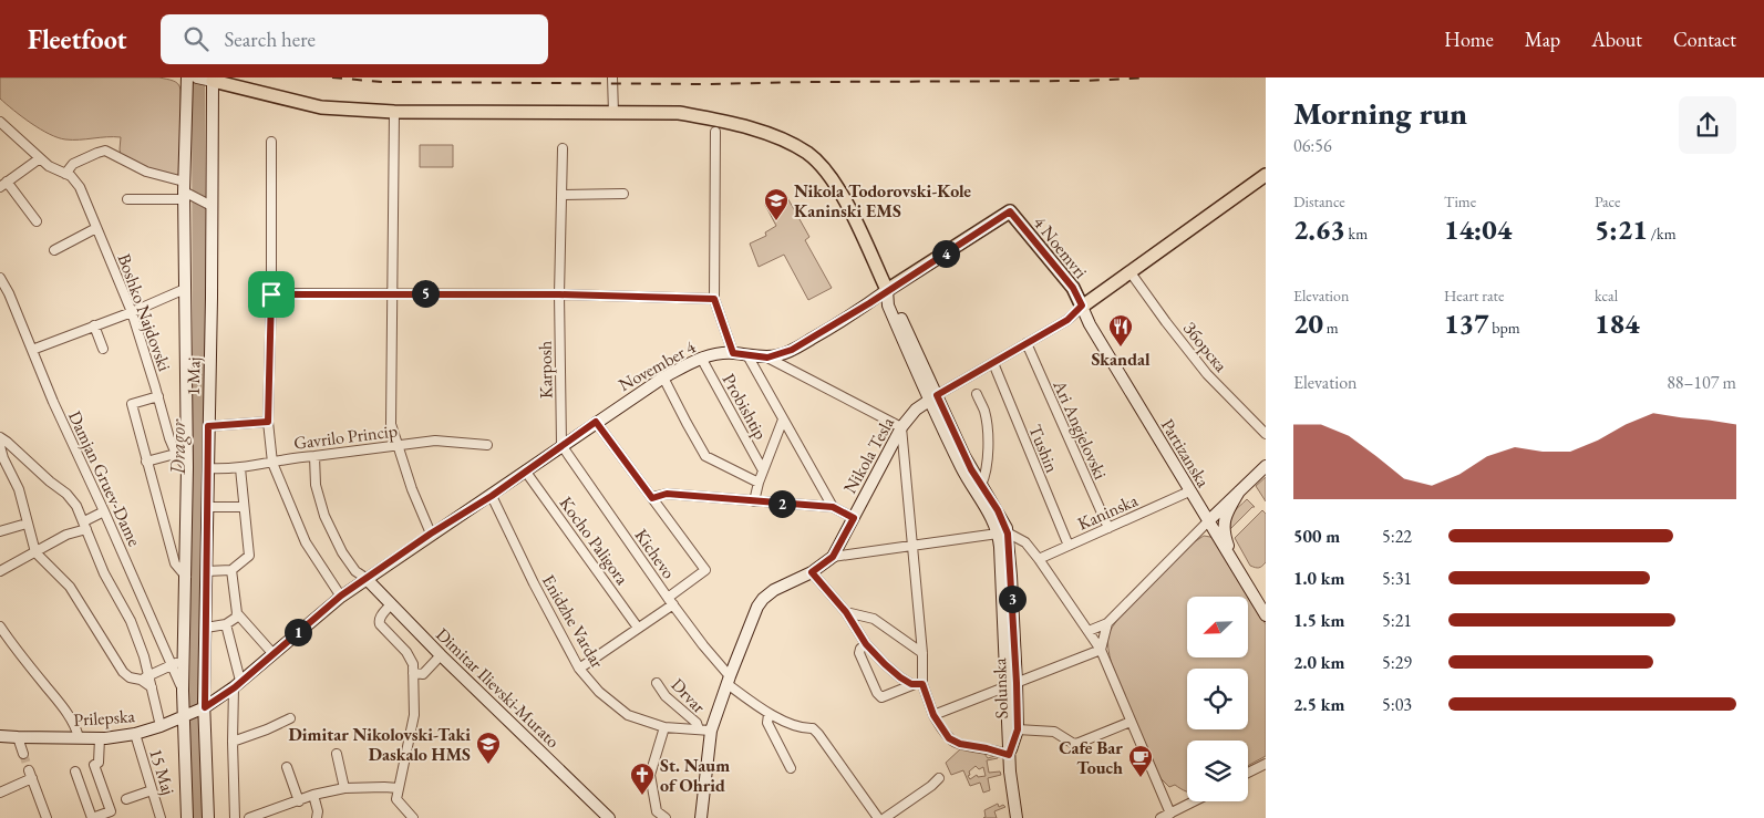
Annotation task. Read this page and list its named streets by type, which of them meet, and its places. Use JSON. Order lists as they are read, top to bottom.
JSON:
{
  "streets": {
    "main road": ["November 4", "Nikola Tesla"],
    "street": [
      "Boshko Najdovski",
      "Зборска",
      "Karposh",
      "1 Maj",
      "Probishtip",
      "Ari Angjelovski",
      "Gavrilo Princip",
      "Tushin",
      "Partizanska",
      "Damjan Gruev-Dame",
      "Kaninska",
      "Kocho Paligora",
      "Kichevo",
      "Enidzhe Vardar",
      "Dimitar Ilievski-Murato",
      "Solunska",
      "Drvar",
      "Prilepska",
      "15 Maj"
    ]
  },
  "crossings": [
    ["Boshko Najdovski", "1 Maj"],
    ["Зборска", "Nikola Tesla"],
    ["November 4", "Karposh"],
    ["November 4", "Probishtip"],
    ["November 4", "Partizanska"],
    ["November 4", "Nikola Tesla"],
    ["November 4", "Kocho Paligora"],
    ["November 4", "Kichevo"],
    ["November 4", "Enidzhe Vardar"],
    ["November 4", "Dimitar Ilievski-Murato"],
    ["November 4", "Solunska"],
    ["Karposh", "Kichevo"],
    ["1 Maj", "Gavrilo Princip"],
    ["1 Maj", "Damjan Gruev-Dame"],
    ["1 Maj", "Prilepska"],
    ["Ari Angjelovski", "Nikola Tesla"],
    ["Ari Angjelovski", "Kaninska"],
    ["Tushin", "Nikola Tesla"],
    ["Tushin", "Kaninska"],
    ["Partizanska", "Nikola Tesla"],
    ["Partizanska", "Kaninska"],
    ["Nikola Tesla", "Kichevo"],
    ["Nikola Tesla", "Enidzhe Vardar"],
    ["Nikola Tesla", "Solunska"],
    ["Enidzhe Vardar", "Drvar"],
    ["Prilepska", "15 Maj"]
  ],
  "water": ["Dragor"],
  "places": {
    "school or university": ["Nikola Todorovski-Kole Kaninski EMS", "Dimitar Nikolovski-Taki Daskalo HMS"],
    "restaurant": ["Skandal"],
    "cafe": ["Cafe Bar Touch"],
    "church": ["St. Naum of Ohrid"]
  },
  "north": "bottom left",
  "page": {
    "header": "Fleetfoot",
    "search": "Search here",
    "nav": [
      "Home",
      "Map",
      "About",
      "Contact"
    ],
    "heading": ["Morning run", "06:56"],
    "stats": [
      ["Distance", "2.63 km"],
      ["Time", "14:04"],
      ["Pace", "5:21 /km"],
      ["Elevation", "20 m"],
      ["Heart rate", "137 bpm"],
      ["kcal", "184"]
    ],
    "pins": [
      "4",
      "5",
      "2",
      "3",
      "1"
    ],
    "chart": ["Elevation", "88–107 m"],
    "list": [
      {
        "name": "500 m",
        "note": "5:22"
      },
      {
        "name": "1.0 km",
        "note": "5:31"
      },
      {
        "name": "1.5 km",
        "note": "5:21"
      },
      {
        "name": "2.0 km",
        "note": "5:29"
      },
      {
        "name": "2.5 km",
        "note": "5:03"
      }
    ]
  }
}
